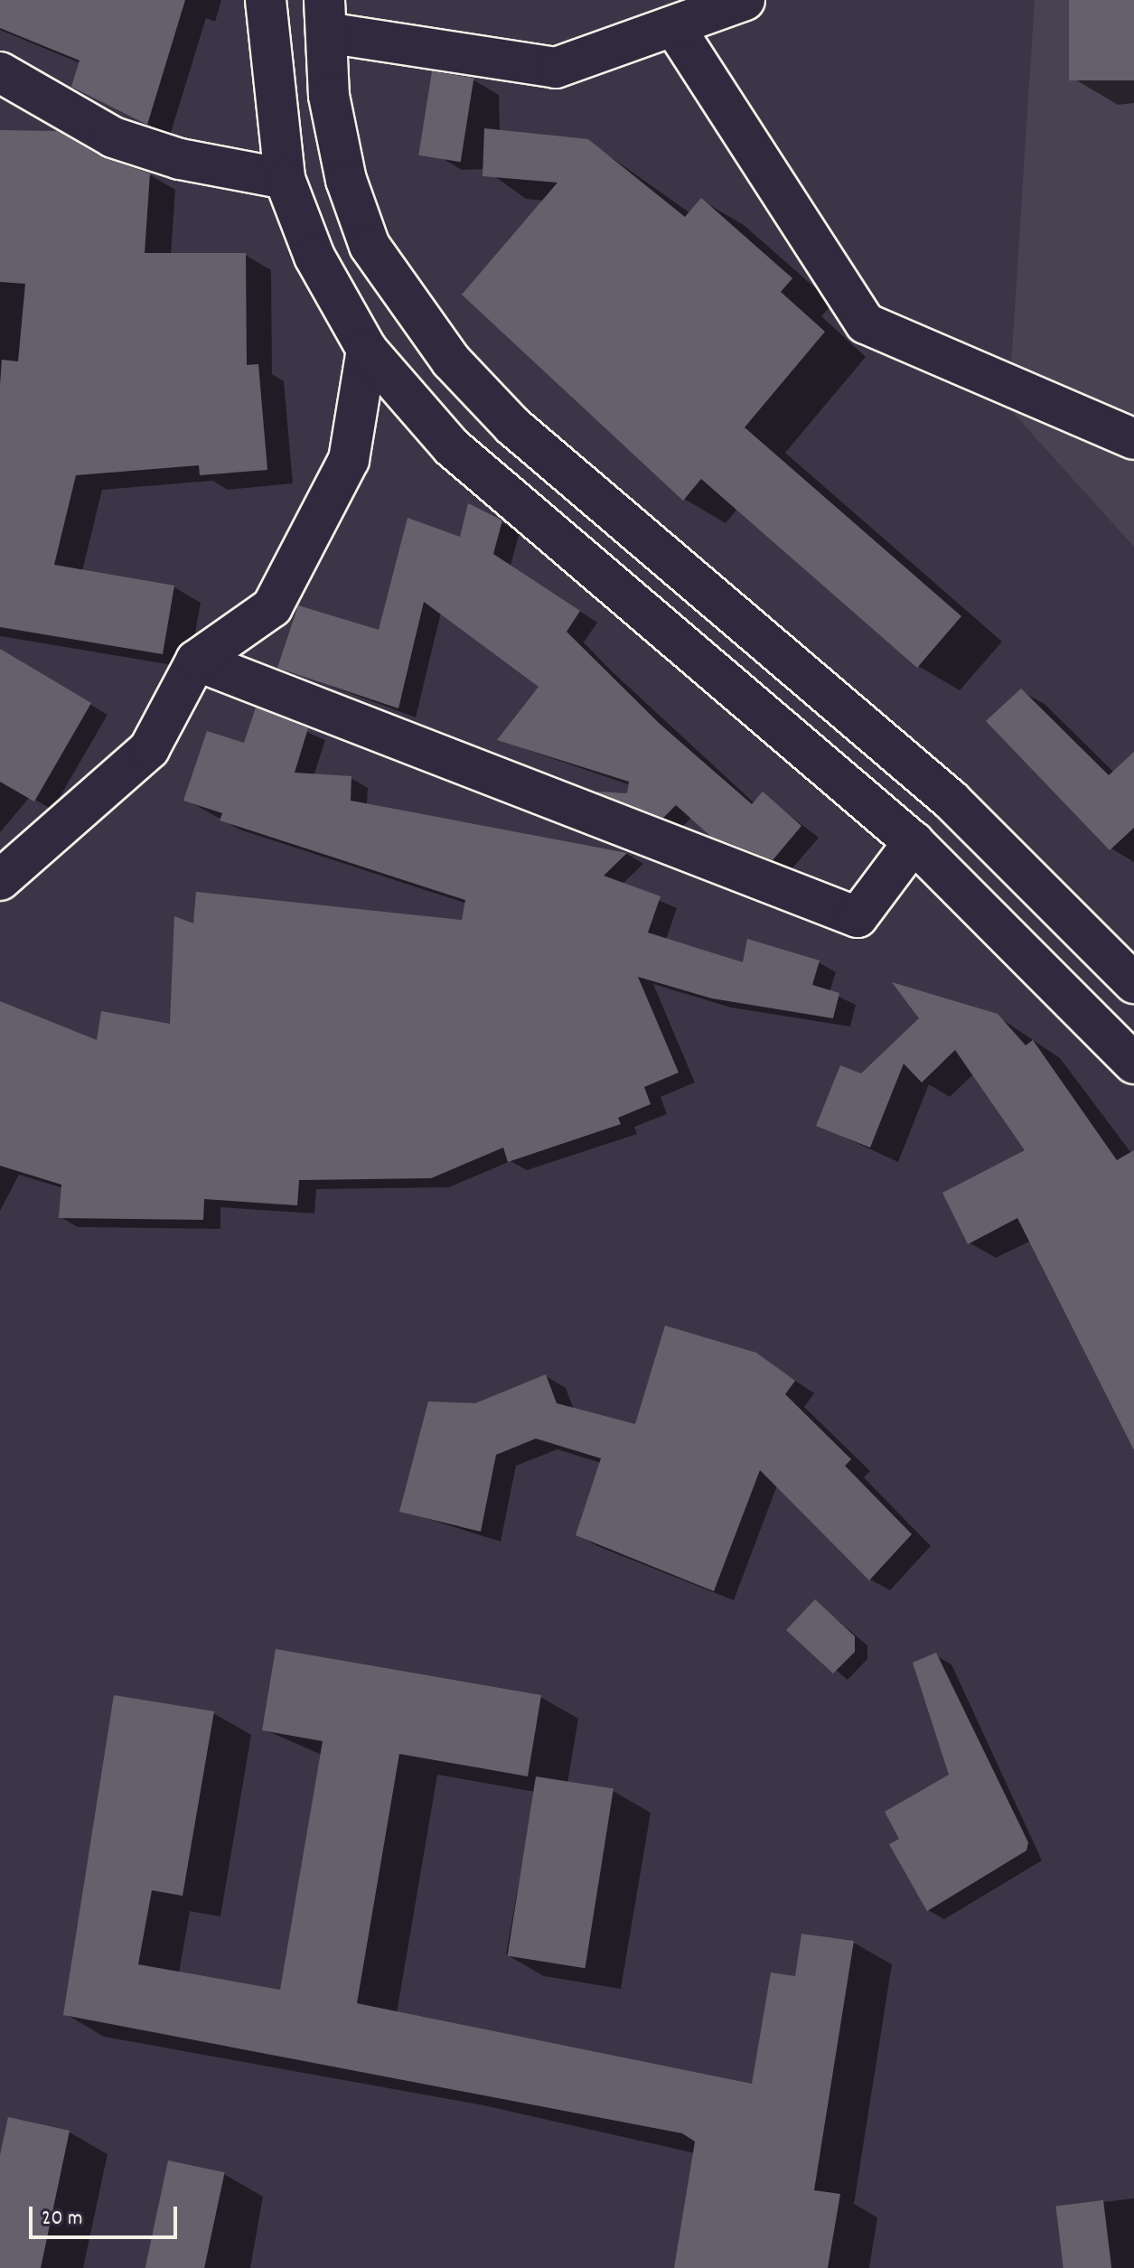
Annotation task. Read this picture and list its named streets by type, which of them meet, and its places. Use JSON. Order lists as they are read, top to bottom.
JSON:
{
  "scale_bar": "20 m"
}
